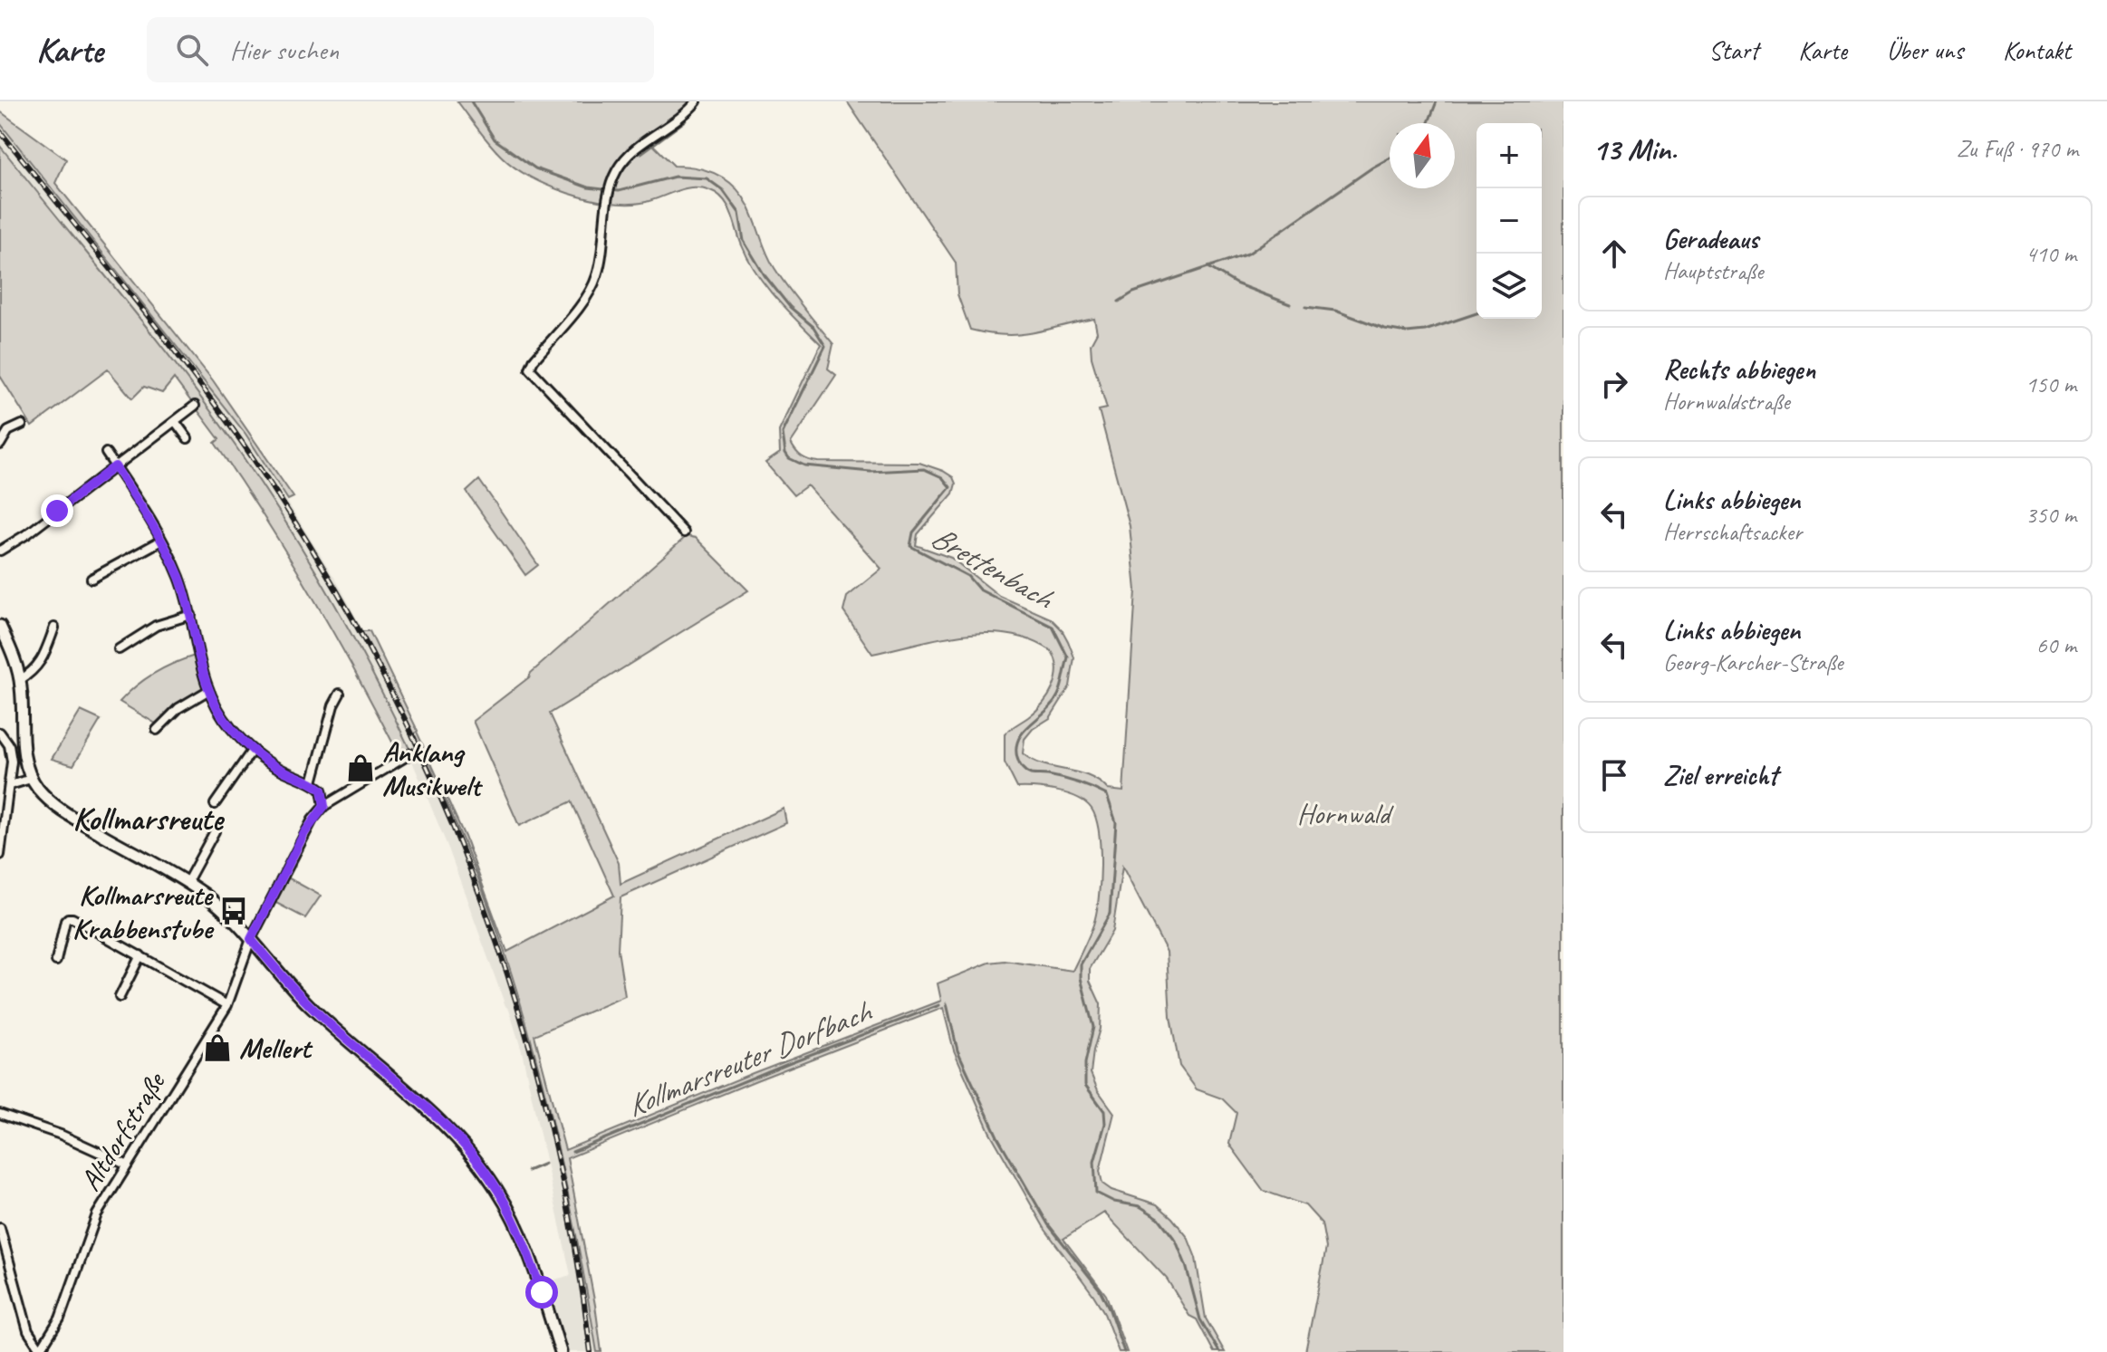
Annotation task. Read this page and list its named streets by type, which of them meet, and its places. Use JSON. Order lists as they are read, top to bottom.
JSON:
{
  "streets": {
    "street": ["Altdorfstraße"]
  },
  "districts": ["Kollmarsreute"],
  "water": ["Brettenbach", "Kollmarsreuter Dorfbach"],
  "parks": ["Hornwald"],
  "places": {
    "shop": ["Anklang Musikwelt", "Mellert"],
    "bus stop": ["Kollmarsreute Krabbenstube"]
  },
  "north": "top",
  "page": {
    "header": "Karte",
    "search": "Hier suchen",
    "nav": [
      "Start",
      "Karte",
      "Über uns",
      "Kontakt"
    ],
    "heading": ["13 Min.", "Zu Fuß · 970 m"],
    "map_buttons": ["+", "−"],
    "list": [
      ["Geradeaus", "Hauptstraße", "410 m"],
      ["Rechts abbiegen", "Hornwaldstraße", "150 m"],
      ["Links abbiegen", "Herrschaftsacker", "350 m"],
      ["Links abbiegen", "Georg-Karcher-Straße", "60 m"],
      "Ziel erreicht"
    ]
  }
}
